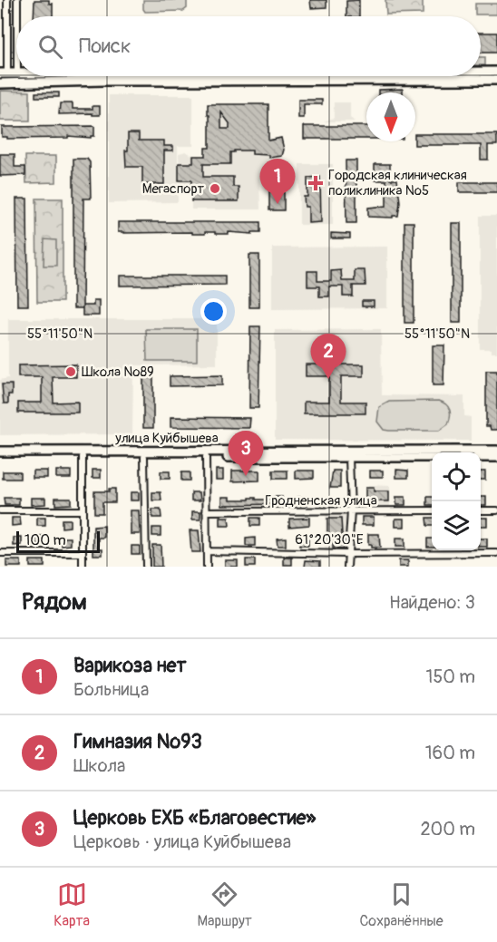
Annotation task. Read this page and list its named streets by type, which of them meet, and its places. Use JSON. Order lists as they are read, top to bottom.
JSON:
{
  "streets": {
    "main road": ["улица Куйбышева"],
    "street": ["Гродненская улица"]
  },
  "places": {
    "health": ["Городская клиническая поликлиника №5"],
    "other": ["Мегаспорт", "Школа №89"]
  },
  "scale_bar": "100 m",
  "north": "bottom",
  "page": {
    "search": "Поиск",
    "pins": ["1", "2", "3"],
    "scale": "100 m",
    "heading": ["Рядом", "Найдено: 3"],
    "list": [
      {
        "mark": "1",
        "name": "Варикоза нет",
        "note": "Больница",
        "value": "150 m"
      },
      {
        "mark": "2",
        "name": "Гимназия №93",
        "note": "Школа",
        "value": "160 m"
      },
      {
        "mark": "3",
        "name": "Церковь ЕХБ «Благовестие»",
        "note": "Церковь · улица Куйбышева",
        "value": "200 m"
      }
    ],
    "nav": ["Карта", "Маршрут", "Сохранённые"]
  },
  "coordinates": ["55°11'50\"N", "61°20'30\"E"]
}
